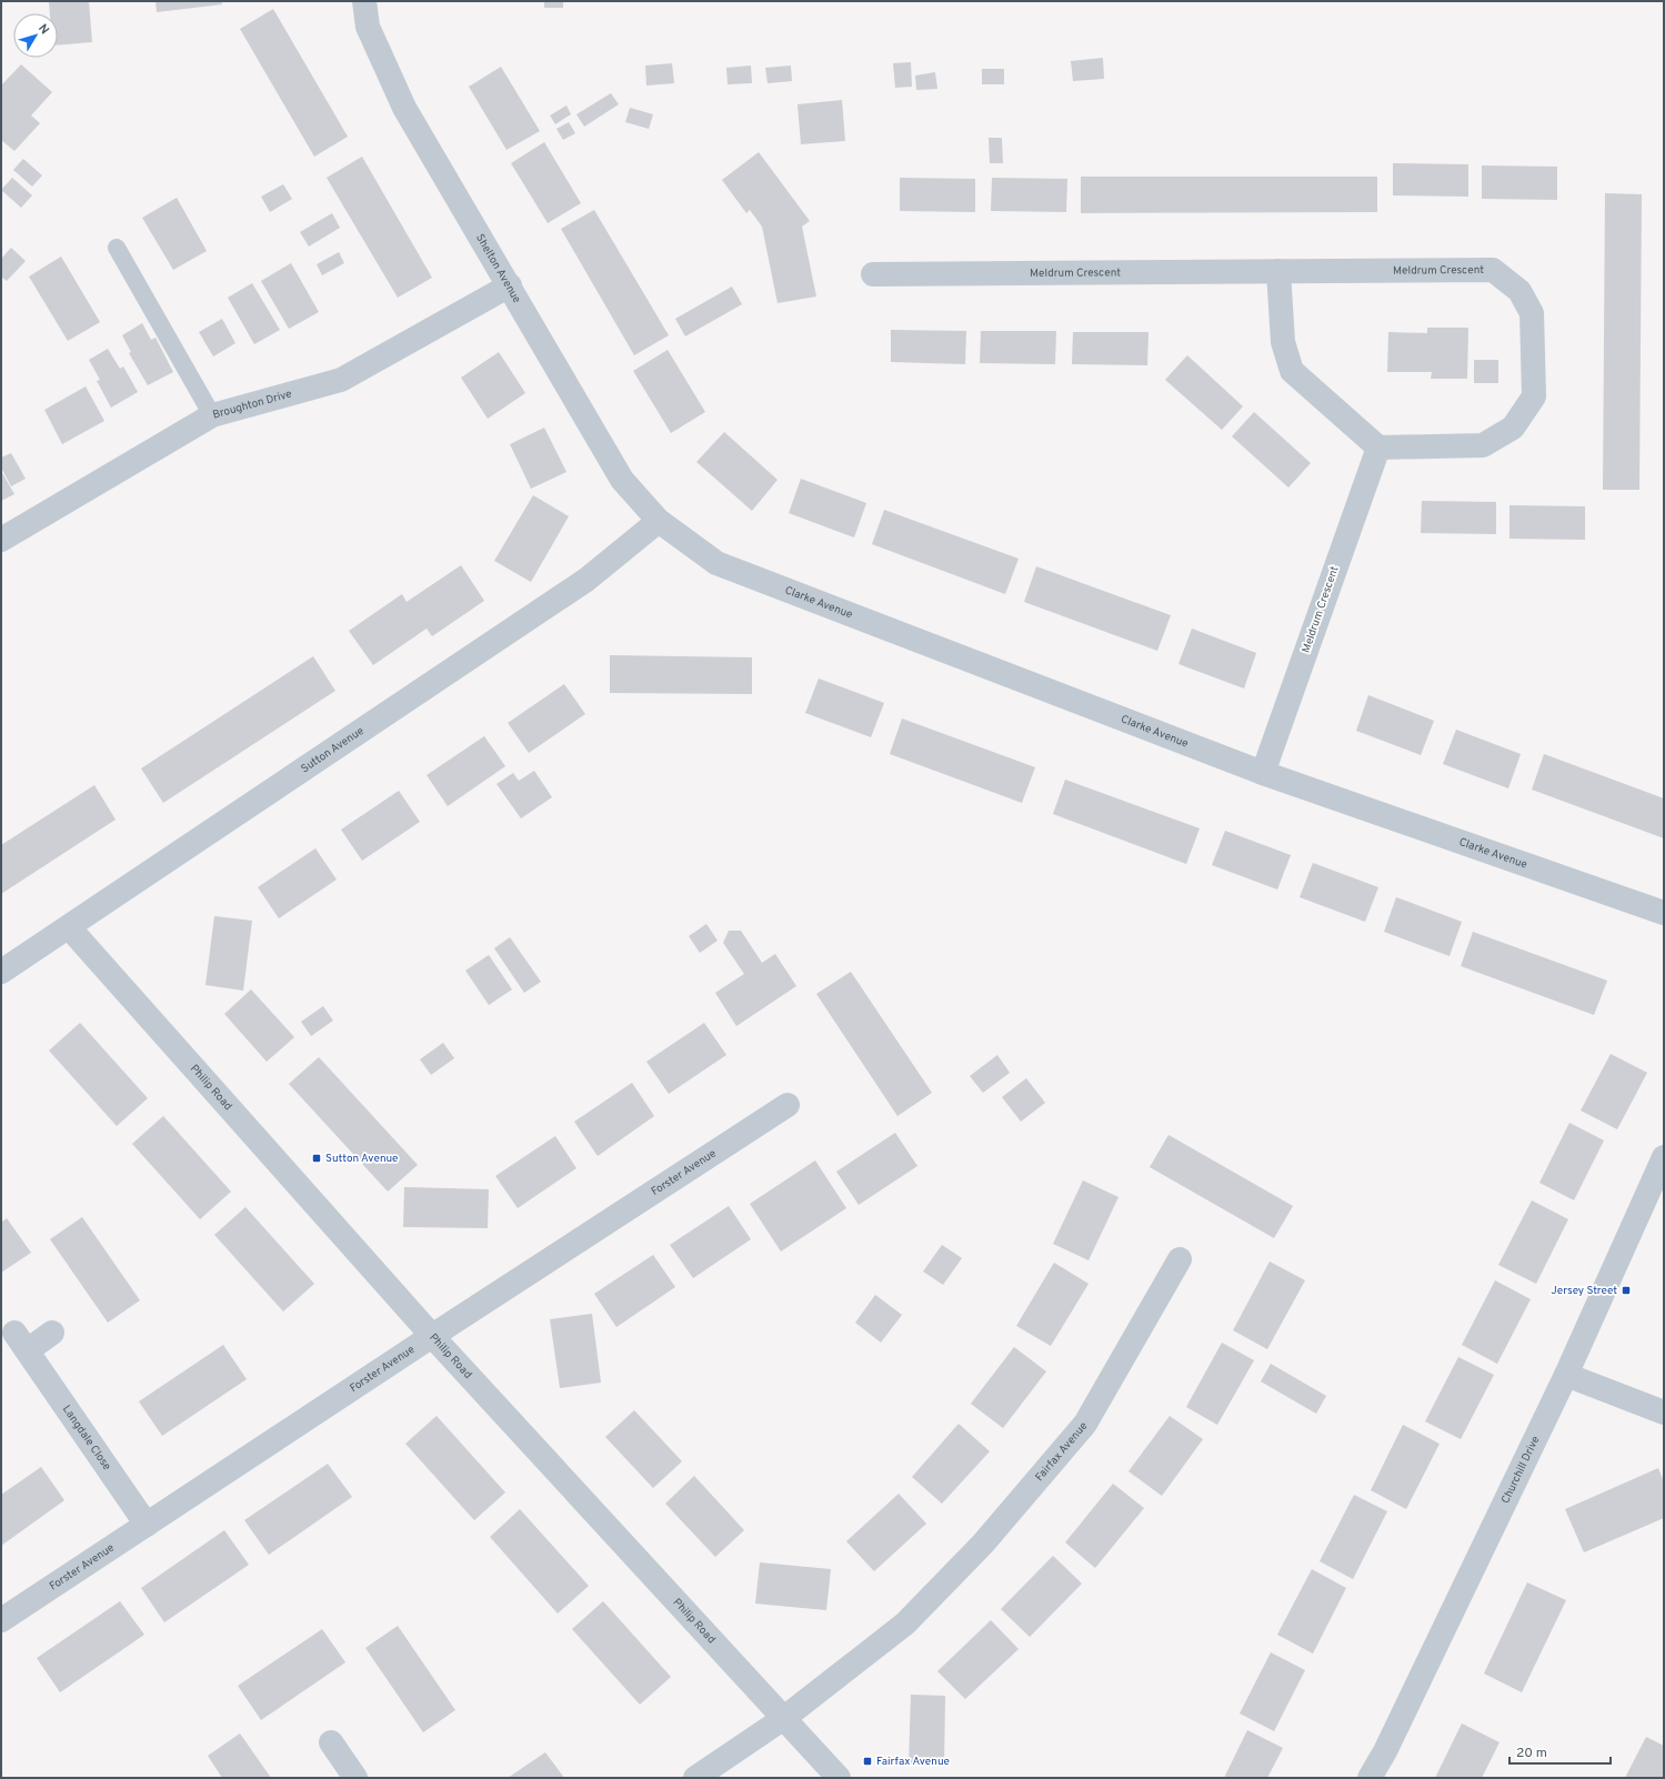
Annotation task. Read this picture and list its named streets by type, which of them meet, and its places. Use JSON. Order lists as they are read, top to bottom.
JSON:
{
  "streets": {
    "street": [
      "Shelton Avenue",
      "Meldrum Crescent",
      "Broughton Drive",
      "Clarke Avenue",
      "Sutton Avenue",
      "Philip Road",
      "Forster Avenue",
      "Langdale Close",
      "Fairfax Avenue",
      "Churchill Drive"
    ]
  },
  "crossings": [
    ["Shelton Avenue", "Broughton Drive"],
    ["Shelton Avenue", "Clarke Avenue"],
    ["Shelton Avenue", "Sutton Avenue"],
    ["Meldrum Crescent", "Clarke Avenue"],
    ["Clarke Avenue", "Sutton Avenue"],
    ["Sutton Avenue", "Philip Road"],
    ["Philip Road", "Forster Avenue"],
    ["Philip Road", "Fairfax Avenue"],
    ["Forster Avenue", "Langdale Close"]
  ],
  "places": {
    "transit": ["Sutton Avenue", "Jersey Street", "Fairfax Avenue"]
  },
  "scale_bar": "20 m",
  "north": "top right"
}
